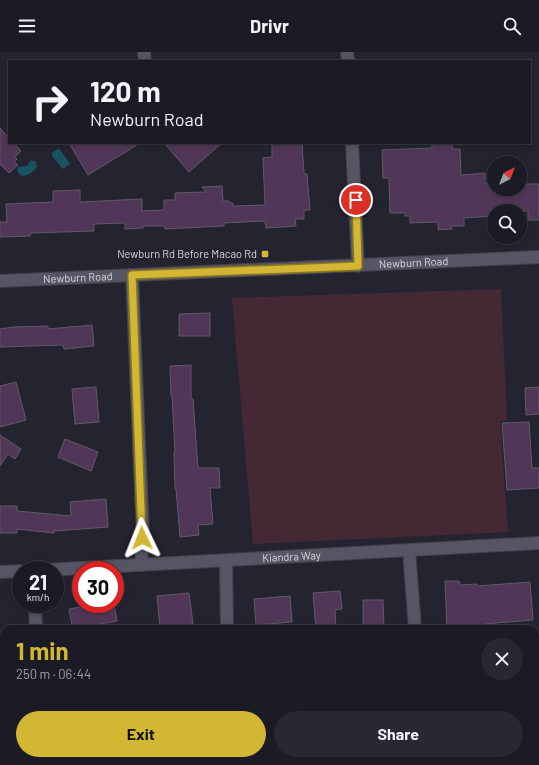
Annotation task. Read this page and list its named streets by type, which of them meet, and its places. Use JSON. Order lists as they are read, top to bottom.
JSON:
{
  "streets": {
    "street": ["Newburn Road", "Kiandra Way"]
  },
  "places": {
    "transit": ["Newburn Rd Before Macao Rd"]
  },
  "north": "top right",
  "page": {
    "header": "Drivr",
    "turn": ["120 m", "Newburn Road"],
    "speed": "21 km/h",
    "limit": "30",
    "heading": ["1 min", "250 m · 06:44"],
    "buttons": ["Exit", "Share"]
  }
}
